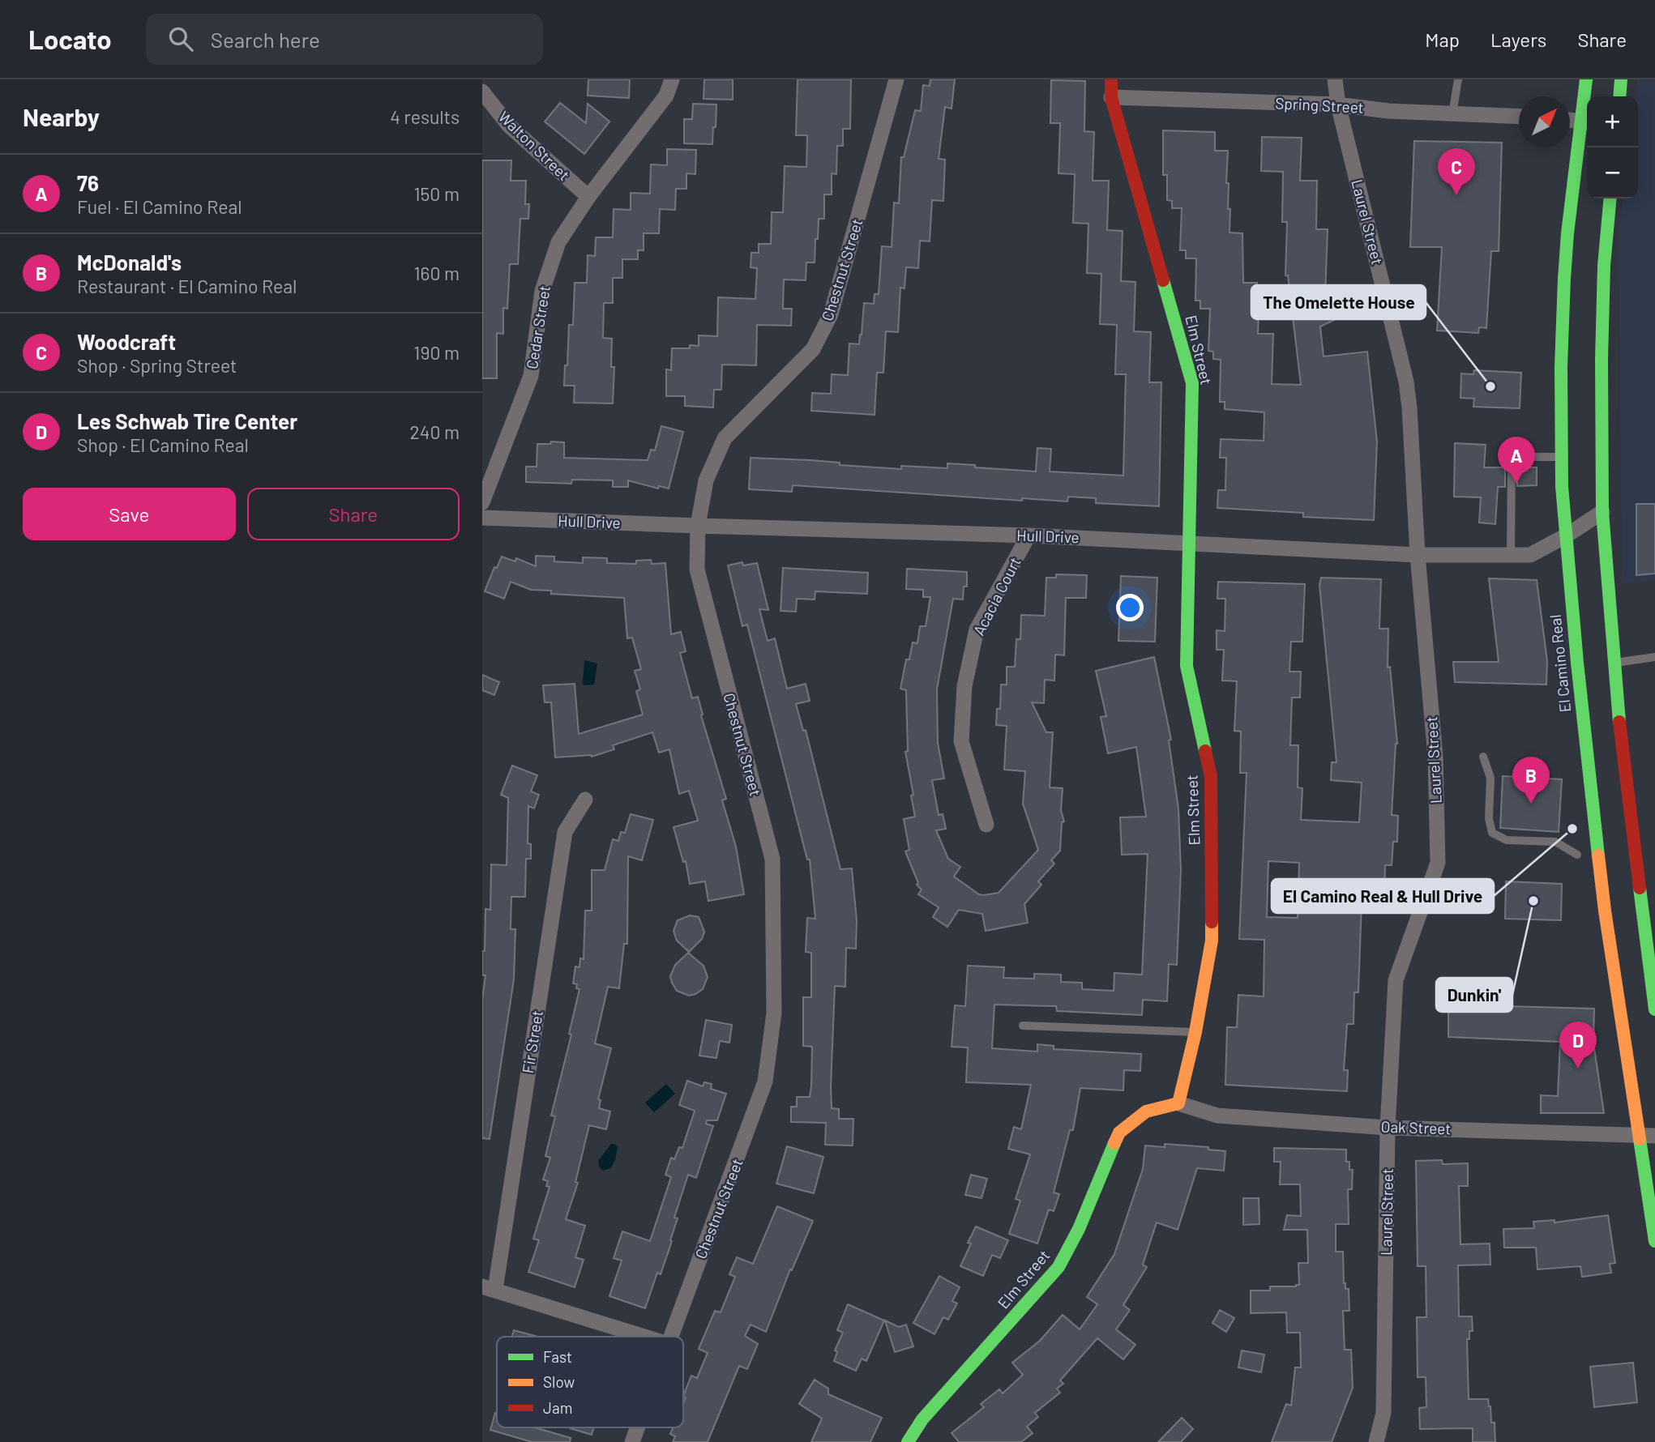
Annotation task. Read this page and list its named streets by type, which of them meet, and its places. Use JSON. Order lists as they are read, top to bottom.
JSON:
{
  "streets": {
    "main road": ["Elm Street", "El Camino Real"],
    "street": [
      "Spring Street",
      "Walton Street",
      "Laurel Street",
      "Chestnut Street",
      "Cedar Street",
      "Hull Drive",
      "Acacia Court",
      "Fir Street",
      "Oak Street"
    ]
  },
  "crossings": [
    ["Spring Street", "Laurel Street"],
    ["Spring Street", "Elm Street"],
    ["Walton Street", "Cedar Street"],
    ["Laurel Street", "Hull Drive"],
    ["Laurel Street", "Oak Street"],
    ["Chestnut Street", "Hull Drive"],
    ["Elm Street", "Hull Drive"],
    ["Elm Street", "Oak Street"],
    ["Hull Drive", "Acacia Court"],
    ["Hull Drive", "El Camino Real"],
    ["El Camino Real", "Oak Street"]
  ],
  "places": ["The Omelette House", "El Camino Real & Hull Drive", "Dunkin'"],
  "legend": ["Fast", "Slow", "Jam"],
  "north": "top right",
  "page": {
    "header": "Locato",
    "search": "Search here",
    "nav": ["Map", "Layers", "Share"],
    "heading": ["Nearby", "4 results"],
    "map_buttons": ["+", "−"],
    "pins": [
      "C",
      "A",
      "B",
      "D"
    ],
    "list": [
      {
        "mark": "A",
        "name": "76",
        "note": "Fuel · El Camino Real",
        "value": "150 m"
      },
      {
        "mark": "B",
        "name": "McDonald's",
        "note": "Restaurant · El Camino Real",
        "value": "160 m"
      },
      {
        "mark": "C",
        "name": "Woodcraft",
        "note": "Shop · Spring Street",
        "value": "190 m"
      },
      {
        "mark": "D",
        "name": "Les Schwab Tire Center",
        "note": "Shop · El Camino Real",
        "value": "240 m"
      }
    ],
    "buttons": ["Save", "Share"]
  }
}
